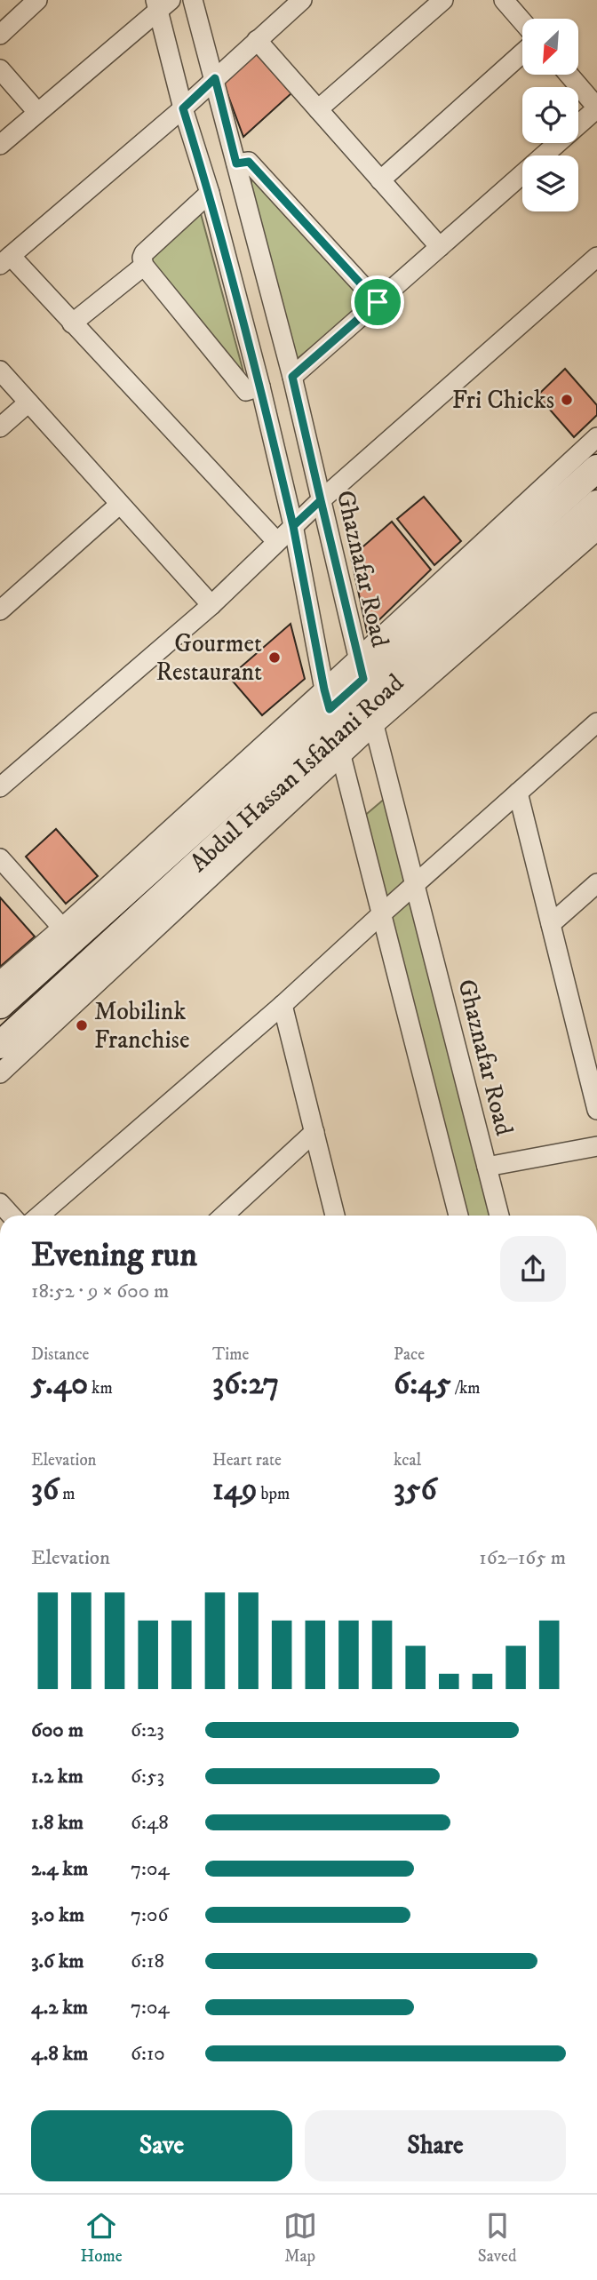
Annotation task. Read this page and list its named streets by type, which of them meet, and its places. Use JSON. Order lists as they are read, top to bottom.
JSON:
{
  "streets": {
    "main road": ["Abdul Hassan Isfahani Road"],
    "street": ["Ghaznafar Road"]
  },
  "crossings": [
    ["Ghaznafar Road", "Abdul Hassan Isfahani Road"]
  ],
  "places": ["Fri Chicks", "Gourmet Restaurant", "Mobilink Franchise"],
  "north": "bottom left",
  "page": {
    "heading": ["Evening run", "18:52 · 9 × 600 m"],
    "stats": [
      ["Distance", "5.40 km"],
      ["Time", "36:27"],
      ["Pace", "6:45 /km"],
      ["Elevation", "36 m"],
      ["Heart rate", "149 bpm"],
      ["kcal", "356"]
    ],
    "chart": ["Elevation", "162–165 m"],
    "list": [
      {
        "name": "600 m",
        "note": "6:23"
      },
      {
        "name": "1.2 km",
        "note": "6:53"
      },
      {
        "name": "1.8 km",
        "note": "6:48"
      },
      {
        "name": "2.4 km",
        "note": "7:04"
      },
      {
        "name": "3.0 km",
        "note": "7:06"
      },
      {
        "name": "3.6 km",
        "note": "6:18"
      },
      {
        "name": "4.2 km",
        "note": "7:04"
      },
      {
        "name": "4.8 km",
        "note": "6:10"
      }
    ],
    "buttons": ["Save", "Share"],
    "tabs": ["Home", "Map", "Saved"]
  }
}
